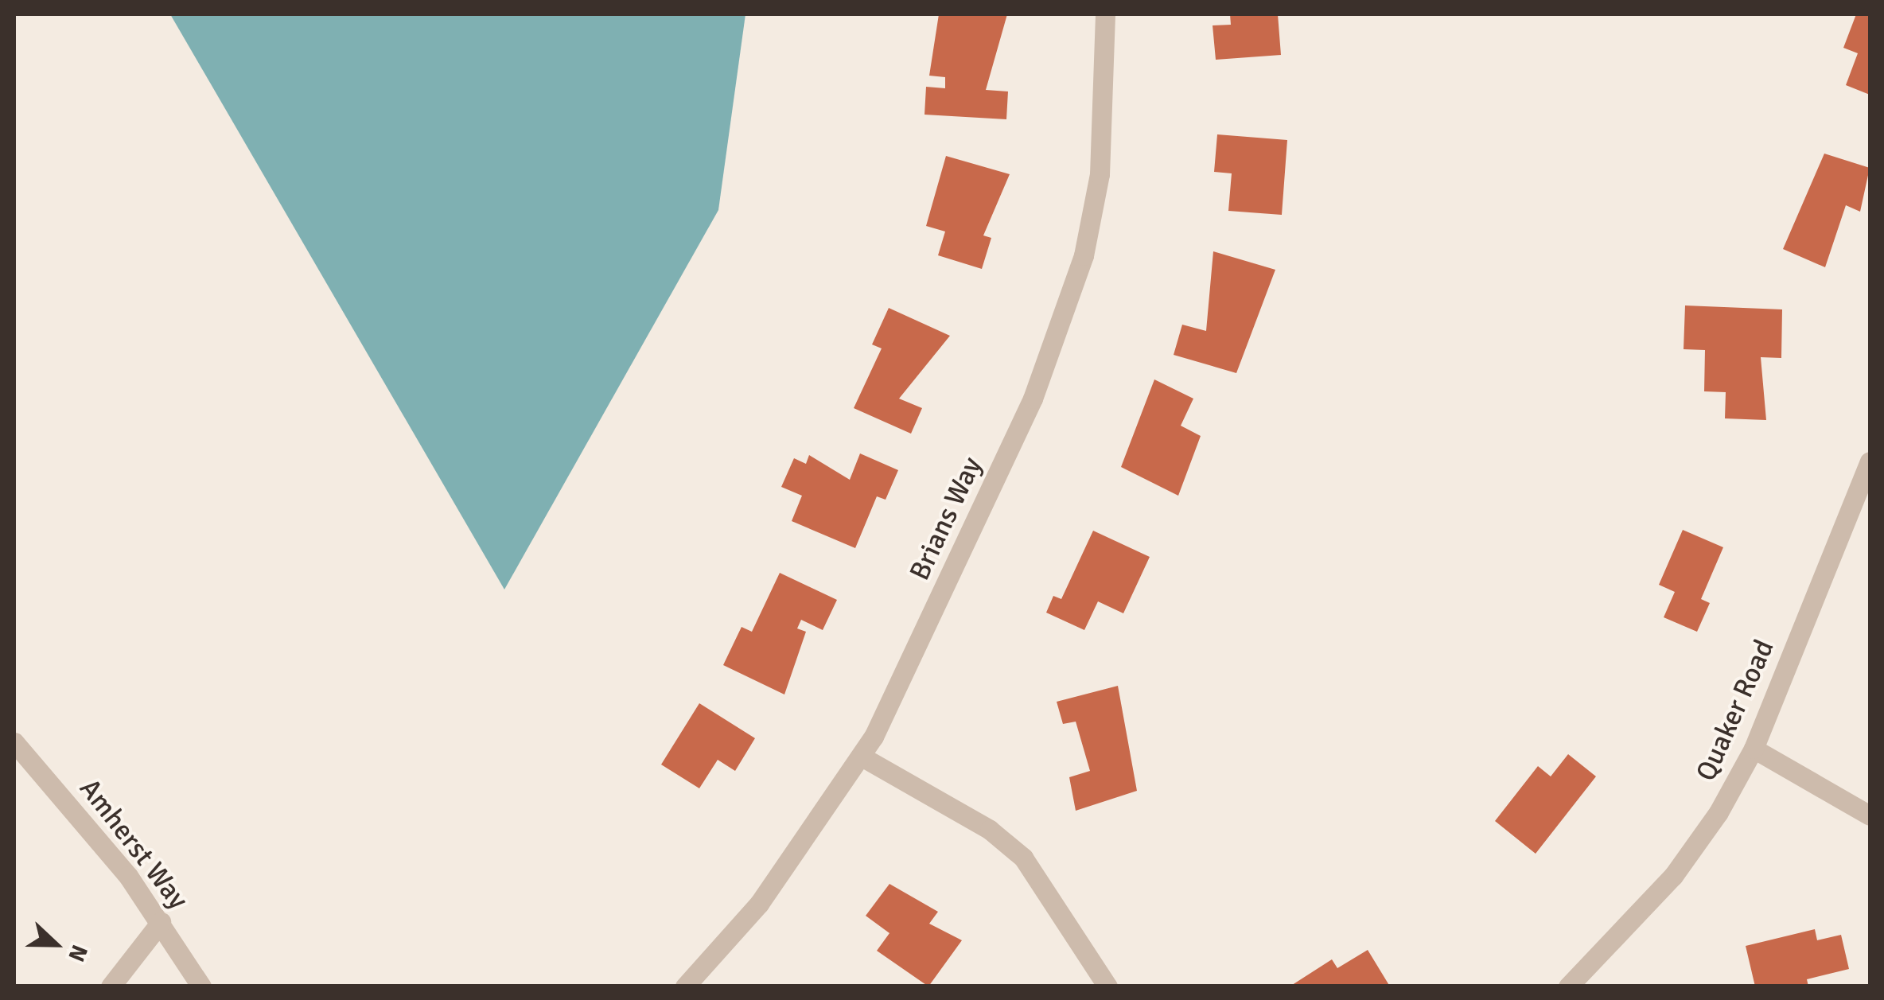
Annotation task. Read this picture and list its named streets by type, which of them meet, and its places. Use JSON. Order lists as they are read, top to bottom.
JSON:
{
  "streets": {
    "street": ["Brians Way", "Quaker Road", "Amherst Way"]
  },
  "north": "right"
}
